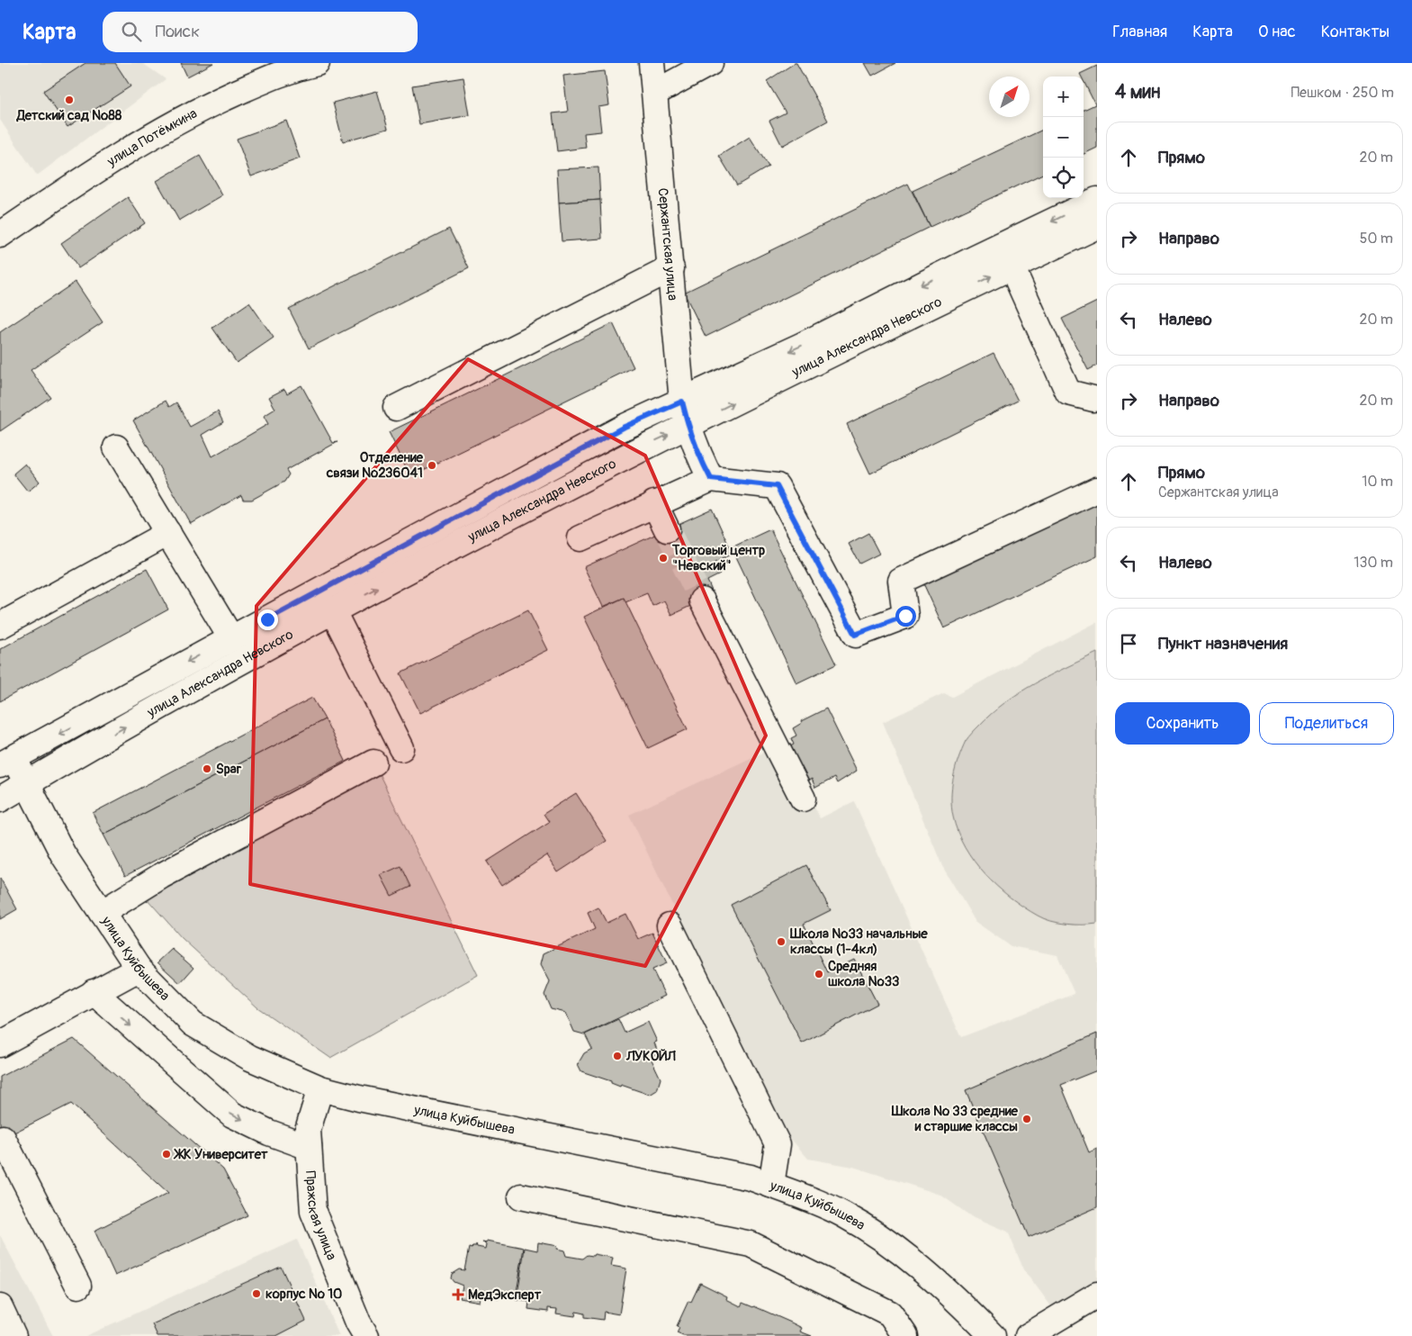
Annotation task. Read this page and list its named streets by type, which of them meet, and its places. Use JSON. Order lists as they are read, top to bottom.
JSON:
{
  "streets": {
    "main road": [
      "улица Потёмкина",
      "Сержантская улица",
      "улица Александра Невского",
      "улица Куйбышева",
      "Пражская улица"
    ]
  },
  "crossings": [
    ["Сержантская улица", "улица Александра Невского"],
    ["улица Александра Невского", "улица Куйбышева"],
    ["улица Куйбышева", "Пражская улица"]
  ],
  "places": {
    "other": [
      "Детский сад №88",
      "Отделение связи №236041",
      "Торговый центр \"Невский\"",
      "Spar",
      "Школа №33 начальные классы (1-4кл)",
      "Средняя школа №33",
      "ЛУКОЙЛ",
      "Школа № 33 средние и старшие классы",
      "ЖК Университет",
      "корпус № 10"
    ],
    "health": ["МедЭксперт"]
  },
  "north": "top right",
  "page": {
    "header": "Карта",
    "search": "Поиск",
    "nav": [
      "Главная",
      "Карта",
      "О нас",
      "Контакты"
    ],
    "heading": ["4 мин", "Пешком · 250 m"],
    "map_buttons": ["+", "−"],
    "list": [
      ["Прямо", "20 m"],
      ["Направо", "50 m"],
      ["Налево", "20 m"],
      ["Направо", "20 m"],
      ["Прямо", "Сержантская улица", "10 m"],
      ["Налево", "130 m"],
      "Пункт назначения"
    ],
    "buttons": ["Сохранить", "Поделиться"]
  }
}
